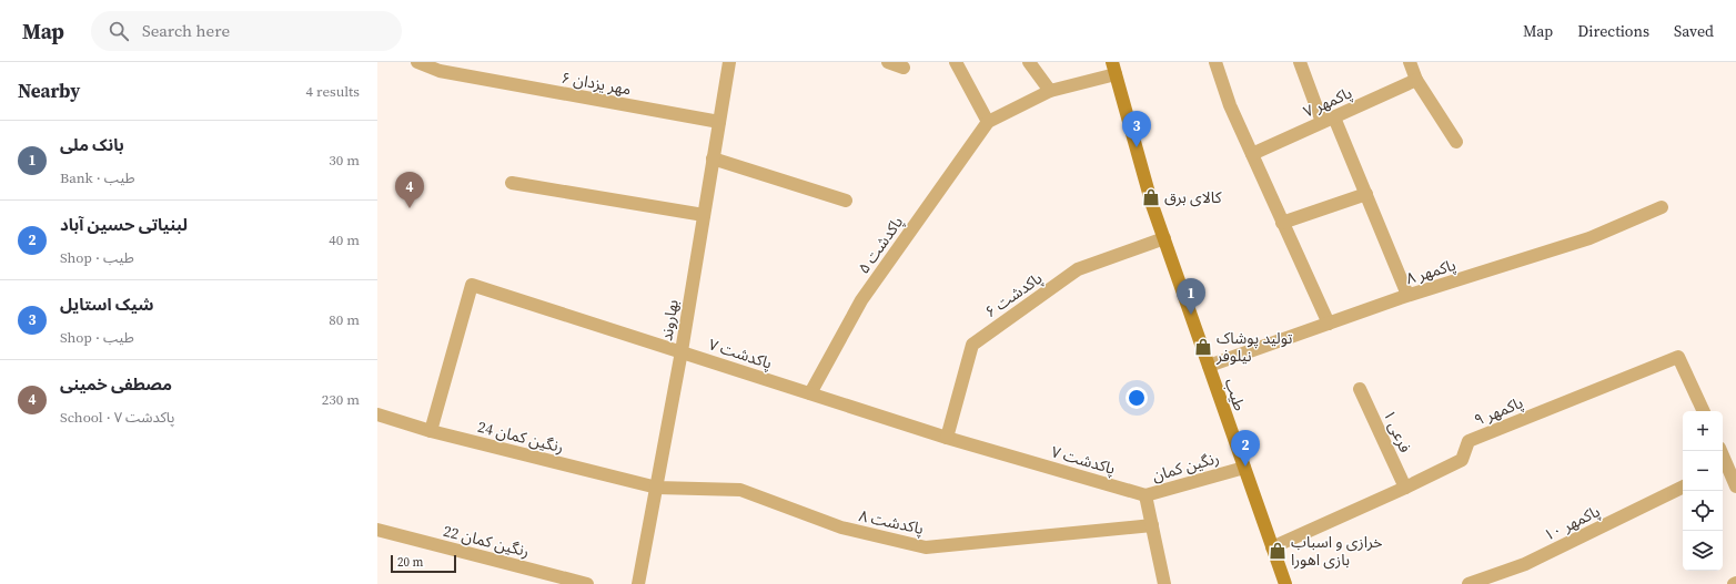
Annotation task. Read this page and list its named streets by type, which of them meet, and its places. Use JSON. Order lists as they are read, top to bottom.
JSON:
{
  "streets": {
    "main road": ["طیب"],
    "street": [
      "مهر یزدان ۶",
      "پاکمهر ۷",
      "پاکدشت ۵",
      "پاکمهر ۸",
      "پاکدشت ۶",
      "بهاروند",
      "پاکدشت ۷",
      "پاکمهر ۹",
      "فرعی ۱",
      "رنگین کمان 24",
      "رنگین کمان",
      "پاکدشت ۸",
      "پاکمهر ۱۰",
      "رنگین کمان 22"
    ]
  },
  "crossings": [
    ["مهر یزدان ۶", "بهاروند"],
    ["پاکدشت ۵", "پاکدشت ۷"],
    ["پاکمهر ۸", "طیب"],
    ["پاکدشت ۶", "پاکدشت ۷"],
    ["پاکدشت ۶", "طیب"],
    ["بهاروند", "پاکدشت ۷"],
    ["بهاروند", "رنگین کمان 24"],
    ["بهاروند", "پاکدشت ۸"],
    ["پاکدشت ۷", "رنگین کمان 24"],
    ["پاکدشت ۷", "رنگین کمان"],
    ["طیب", "پاکمهر ۹"],
    ["طیب", "رنگین کمان"],
    ["پاکمهر ۹", "فرعی ۱"],
    ["رنگین کمان 24", "پاکدشت ۸"],
    ["رنگین کمان", "پاکدشت ۸"]
  ],
  "places": {
    "shop": ["کالای برق", "تولید پوشاک نیلوفر", "خرازی و اسباب بازی اهورا"]
  },
  "scale_bar": "20 m",
  "page": {
    "header": "Map",
    "search": "Search here",
    "nav": ["Map", "Directions", "Saved"],
    "heading": ["Nearby", "4 results"],
    "pins": [
      "3",
      "4",
      "1",
      "2"
    ],
    "list": [
      {
        "mark": "1",
        "name": "بانک ملی",
        "note": "Bank · طیب",
        "value": "30 m"
      },
      {
        "mark": "2",
        "name": "لبنیاتی حسین آباد",
        "note": "Shop · طیب",
        "value": "40 m"
      },
      {
        "mark": "3",
        "name": "شیک استایل",
        "note": "Shop · طیب",
        "value": "80 m"
      },
      {
        "mark": "4",
        "name": "مصطفی خمینی",
        "note": "School · پاکدشت ۷",
        "value": "230 m"
      }
    ],
    "map_buttons": ["+", "−"],
    "scale": "20 m"
  }
}
